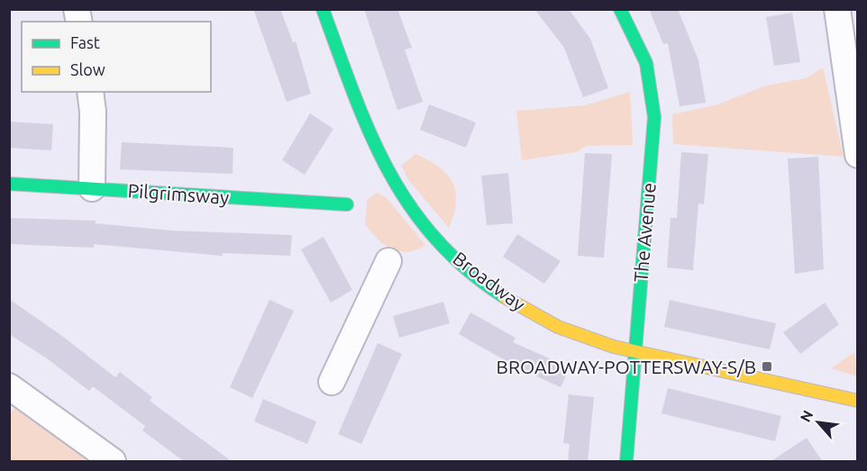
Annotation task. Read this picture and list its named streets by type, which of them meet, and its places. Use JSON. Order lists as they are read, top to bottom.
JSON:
{
  "streets": {
    "street": ["Pilgrimsway", "The Avenue", "Broadway"]
  },
  "crossings": [
    ["The Avenue", "Broadway"]
  ],
  "places": {
    "transit": ["BROADWAY-POTTERSWAY-S/B"]
  },
  "legend": ["Fast", "Slow"],
  "north": "top left"
}
